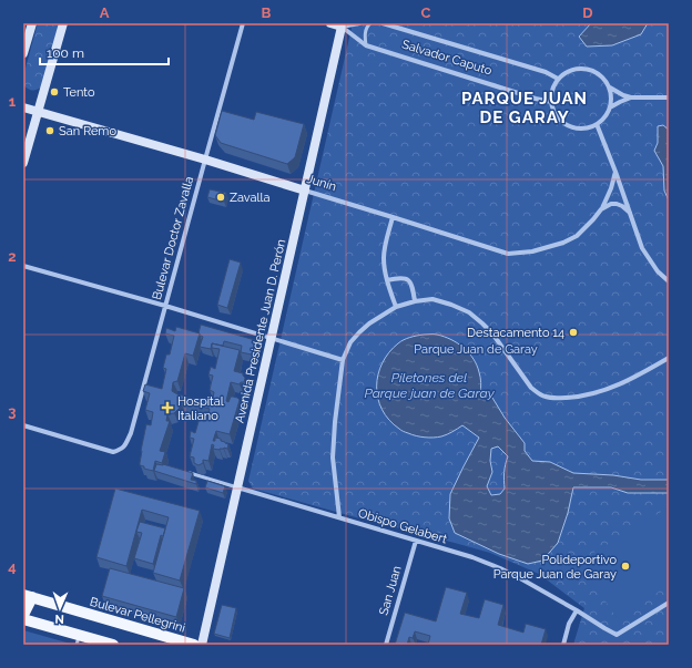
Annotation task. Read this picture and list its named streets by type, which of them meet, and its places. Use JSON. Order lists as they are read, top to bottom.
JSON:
{
  "streets": {
    "main road": ["Bulevar Pellegrini"],
    "street": [
      "Salvador Caputo",
      "Junín",
      "Bulevar Doctor Zavalla",
      "Avenida Presidente Juan D. Perón",
      "Obispo Gelabert",
      "San Juan"
    ]
  },
  "crossings": [
    ["Salvador Caputo", "Avenida Presidente Juan D. Perón"],
    ["Junín", "Bulevar Doctor Zavalla"],
    ["Junín", "Avenida Presidente Juan D. Perón"],
    ["Avenida Presidente Juan D. Perón", "Obispo Gelabert"],
    ["Obispo Gelabert", "San Juan"]
  ],
  "districts": ["PARQUE JUAN DE GARAY"],
  "water": ["Piletones del Parque juan de Garay"],
  "parks": ["Parque Juan de Garay"],
  "places": {
    "other": [
      "Tento",
      "San Remo",
      "Zavalla",
      "Destacamento 14",
      "Polideportivo Parque Juan de Garay"
    ],
    "health": ["Hospital Italiano"]
  },
  "scale_bar": "100 m",
  "north": "bottom",
  "grid": {
    "columns": [
      "A",
      "B",
      "C",
      "D"
    ],
    "rows": [
      "1",
      "2",
      "3",
      "4"
    ]
  }
}
